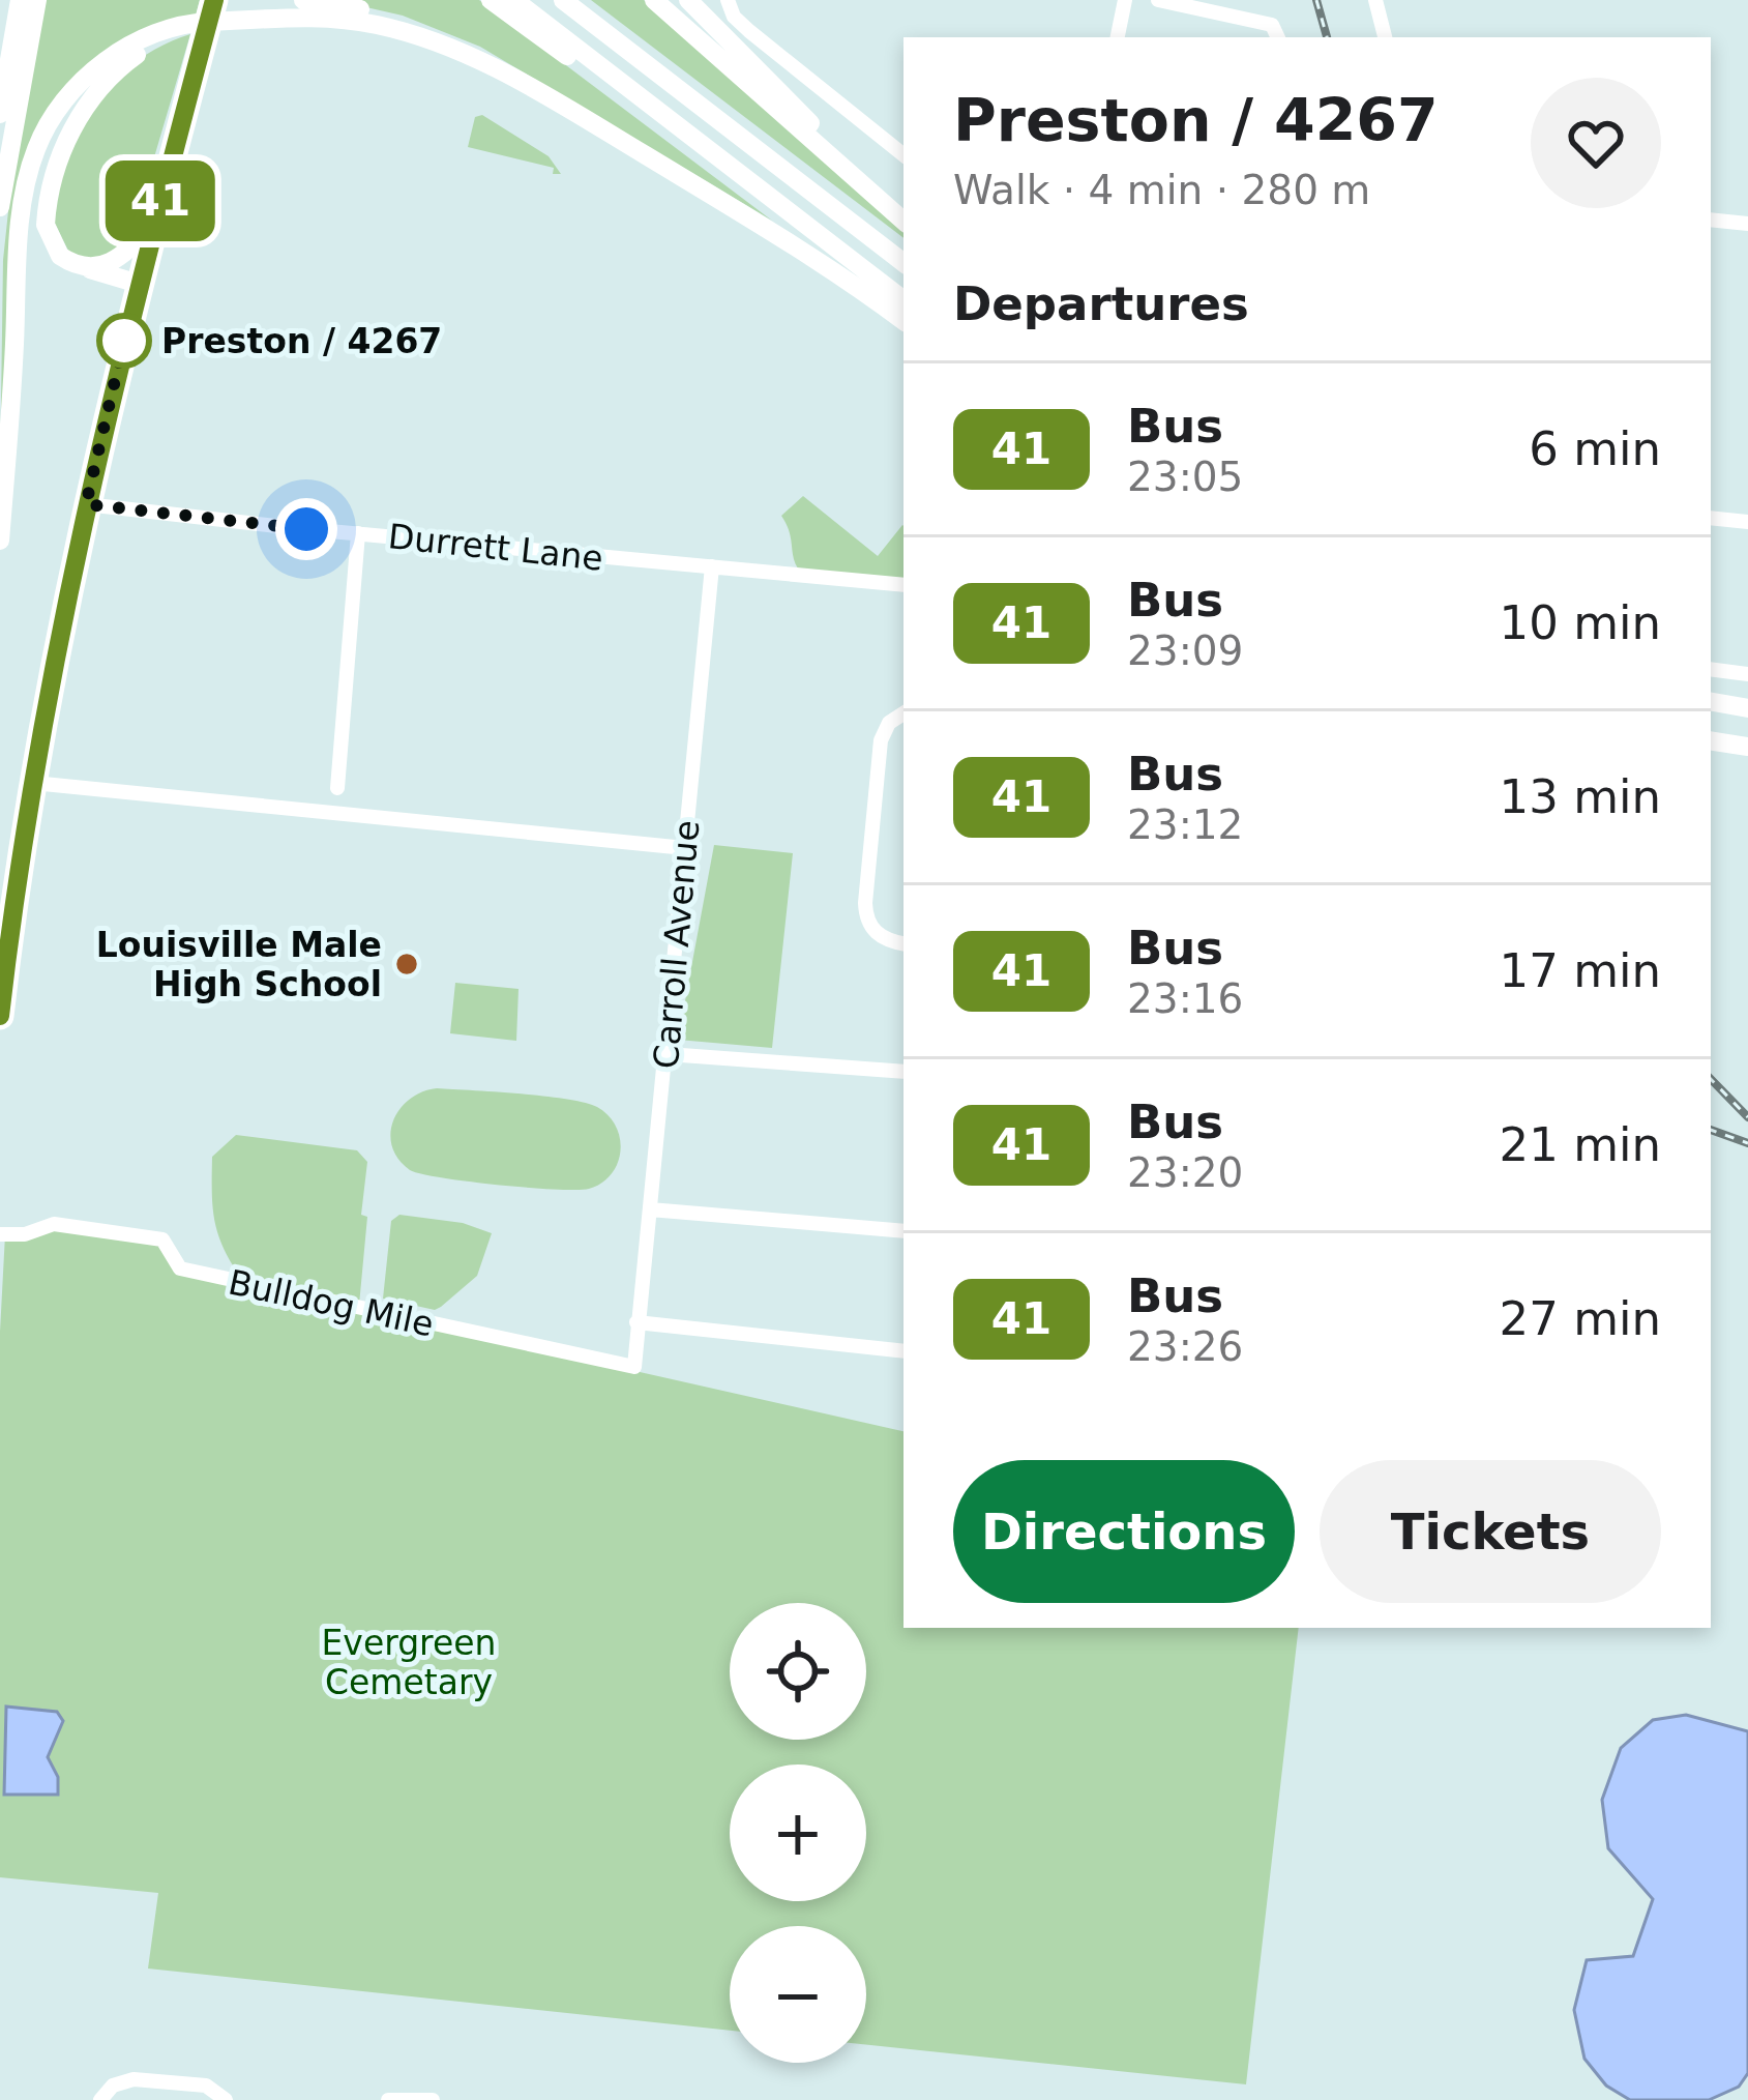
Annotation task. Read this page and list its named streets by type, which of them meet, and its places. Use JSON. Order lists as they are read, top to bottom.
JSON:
{
  "streets": {
    "street": ["Durrett Lane", "Carroll Avenue", "Bulldog Mile"]
  },
  "crossings": [
    ["Durrett Lane", "Carroll Avenue"],
    ["Carroll Avenue", "Bulldog Mile"]
  ],
  "parks": ["Evergreen Cemetary"],
  "places": ["Preston / 4267", "Louisville Male High School"],
  "lines": ["bus line 41"],
  "page": {
    "on_map": "41",
    "heading": [
      ["Preston / 4267", "Walk · 4 min · 280 m"],
      "Departures"
    ],
    "list": [
      {
        "mark": "41",
        "name": "Bus",
        "note": "23:05",
        "value": "6 min"
      },
      {
        "mark": "41",
        "name": "Bus",
        "note": "23:09",
        "value": "10 min"
      },
      {
        "mark": "41",
        "name": "Bus",
        "note": "23:12",
        "value": "13 min"
      },
      {
        "mark": "41",
        "name": "Bus",
        "note": "23:16",
        "value": "17 min"
      },
      {
        "mark": "41",
        "name": "Bus",
        "note": "23:20",
        "value": "21 min"
      },
      {
        "mark": "41",
        "name": "Bus",
        "note": "23:26",
        "value": "27 min"
      }
    ],
    "buttons": ["Directions", "Tickets"],
    "map_buttons": ["+", "−"]
  }
}
